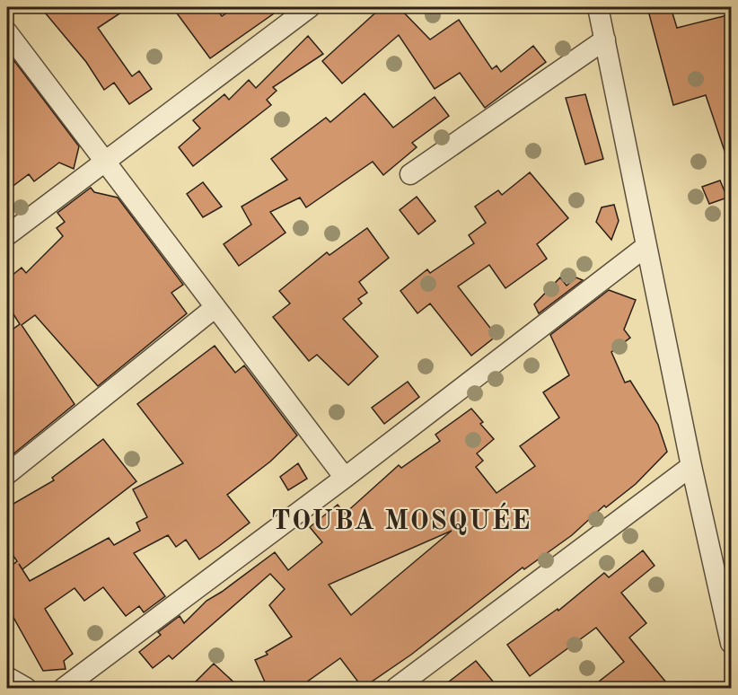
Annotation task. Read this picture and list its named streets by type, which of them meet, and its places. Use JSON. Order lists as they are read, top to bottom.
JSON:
{
  "districts": ["TOUBA MOSQUÉE"]
}
